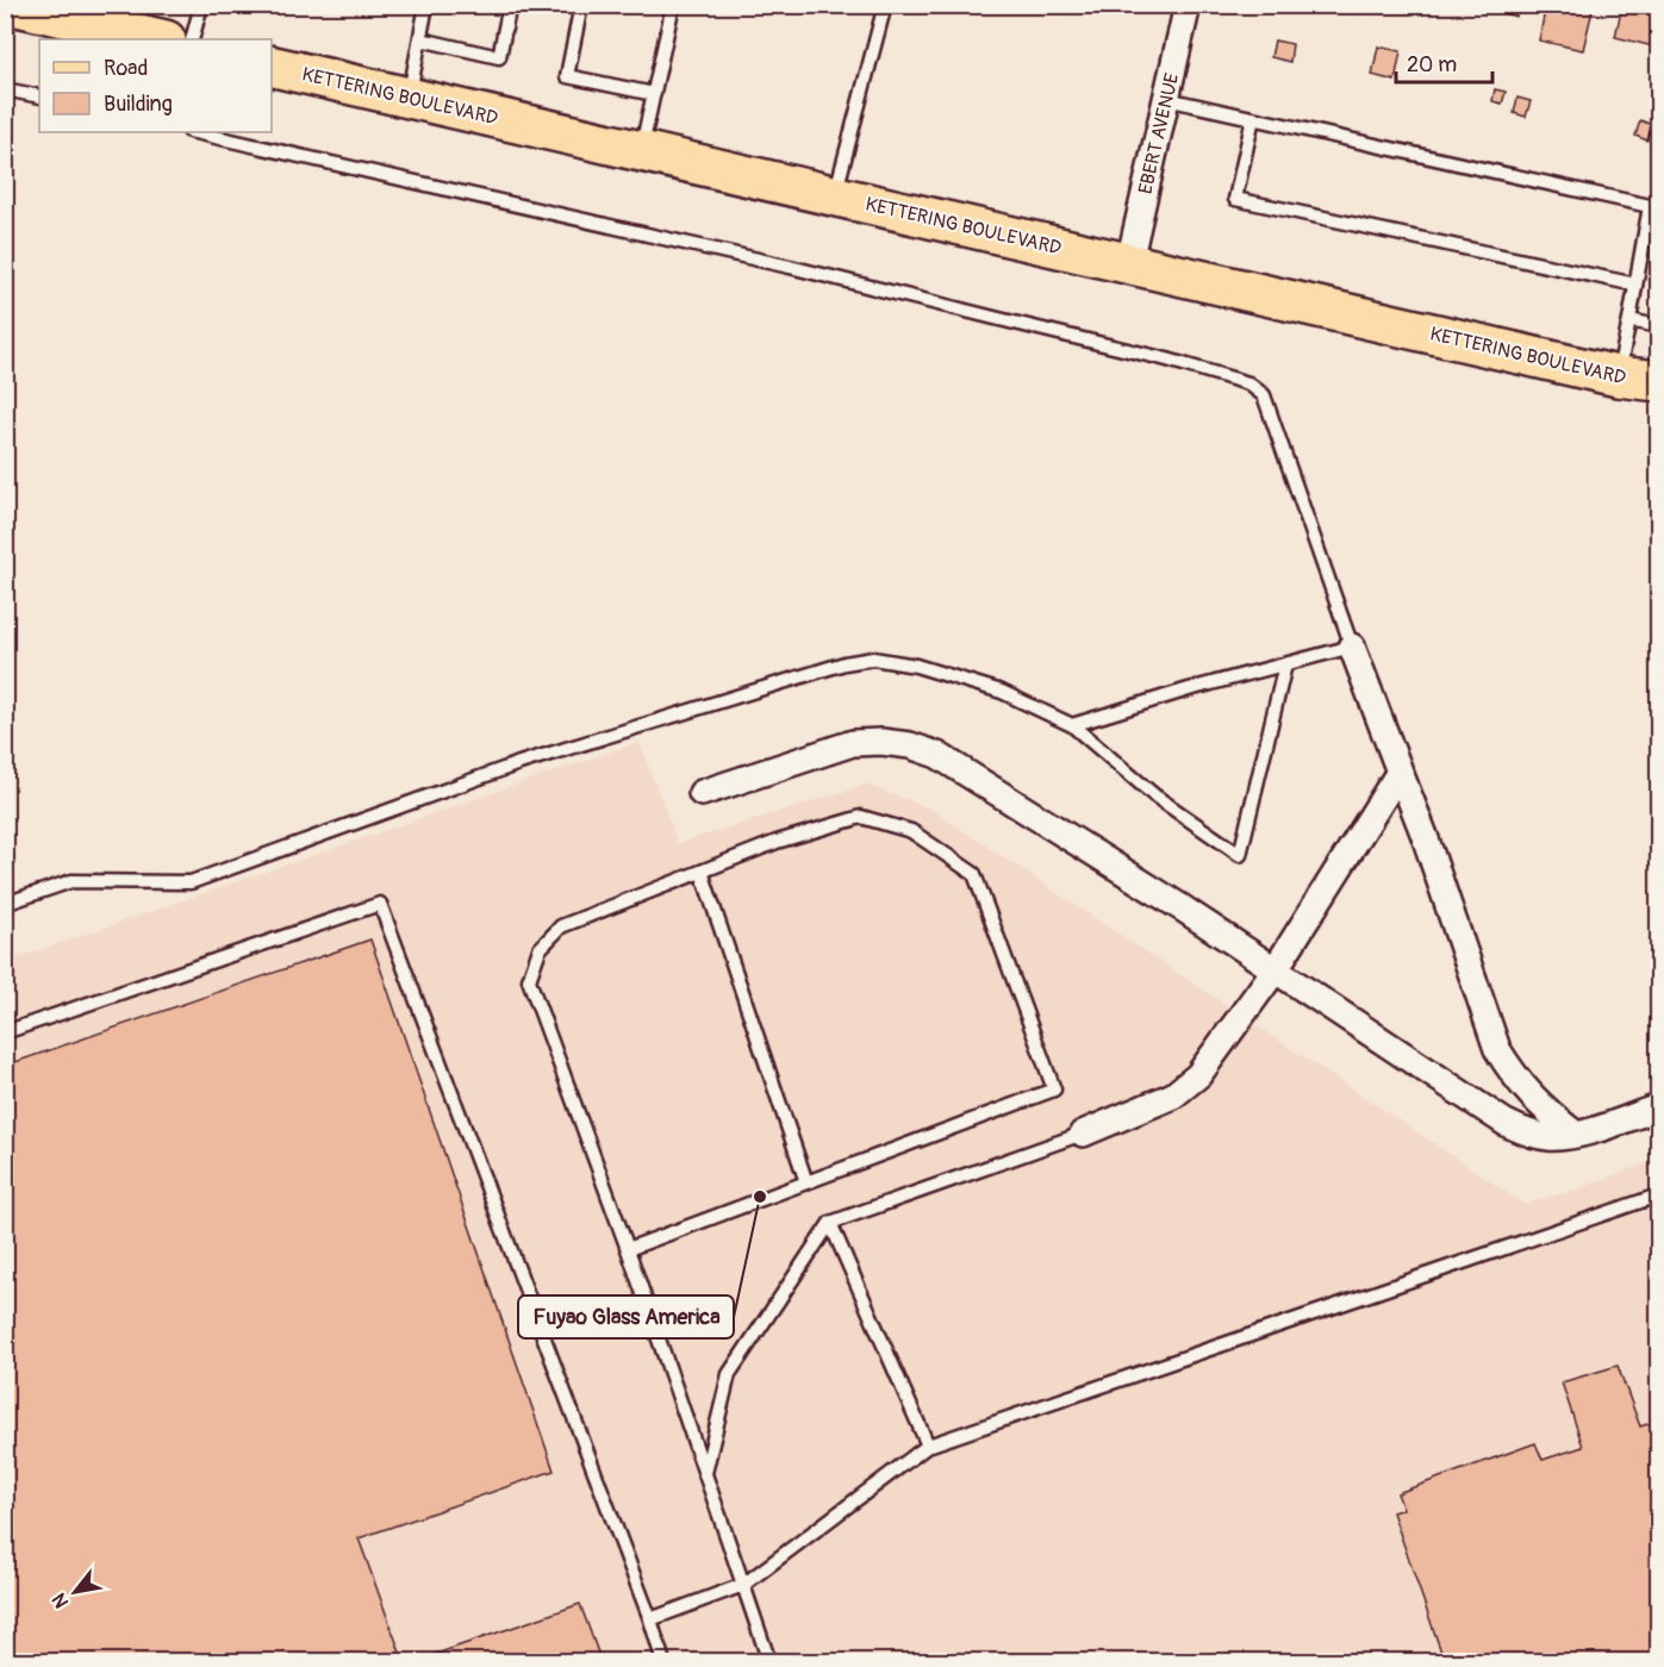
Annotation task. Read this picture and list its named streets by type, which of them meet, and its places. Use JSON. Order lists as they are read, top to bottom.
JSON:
{
  "streets": {
    "main road": ["KETTERING BOULEVARD"],
    "street": ["EBERT AVENUE"]
  },
  "crossings": [
    ["KETTERING BOULEVARD", "EBERT AVENUE"]
  ],
  "places": ["Fuyao Glass America"],
  "legend": ["Road", "Building"],
  "scale_bar": "20 m",
  "north": "bottom left"
}
